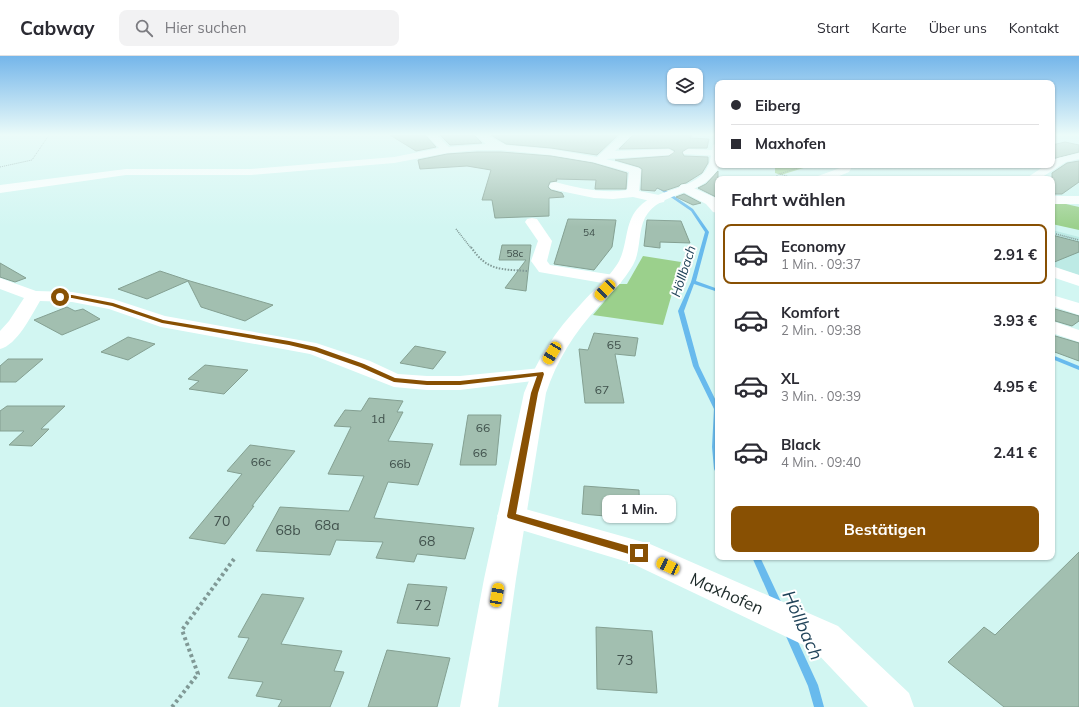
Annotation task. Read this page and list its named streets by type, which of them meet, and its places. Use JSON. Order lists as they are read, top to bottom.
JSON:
{
  "streets": {
    "street": ["Maxhofen"]
  },
  "water": ["Höllbach"],
  "house_numbers": [
    "54",
    "58c",
    "65",
    "67",
    "1d",
    "66",
    "66",
    "66c",
    "66b",
    "70",
    "68a",
    "68b",
    "68",
    "72",
    "73"
  ],
  "page": {
    "header": "Cabway",
    "search": "Hier suchen",
    "nav": [
      "Start",
      "Karte",
      "Über uns",
      "Kontakt"
    ],
    "banner": ["Eiberg", "Maxhofen"],
    "heading": "Fahrt wählen",
    "list": [
      {
        "name": "Economy",
        "note": "1 Min. · 09:37",
        "value": "2.91 €"
      },
      {
        "name": "Komfort",
        "note": "2 Min. · 09:38",
        "value": "3.93 €"
      },
      {
        "name": "XL",
        "note": "3 Min. · 09:39",
        "value": "4.95 €"
      },
      {
        "name": "Black",
        "note": "4 Min. · 09:40",
        "value": "2.41 €"
      }
    ],
    "bubble": "1 Min.",
    "buttons": "Bestätigen"
  }
}
